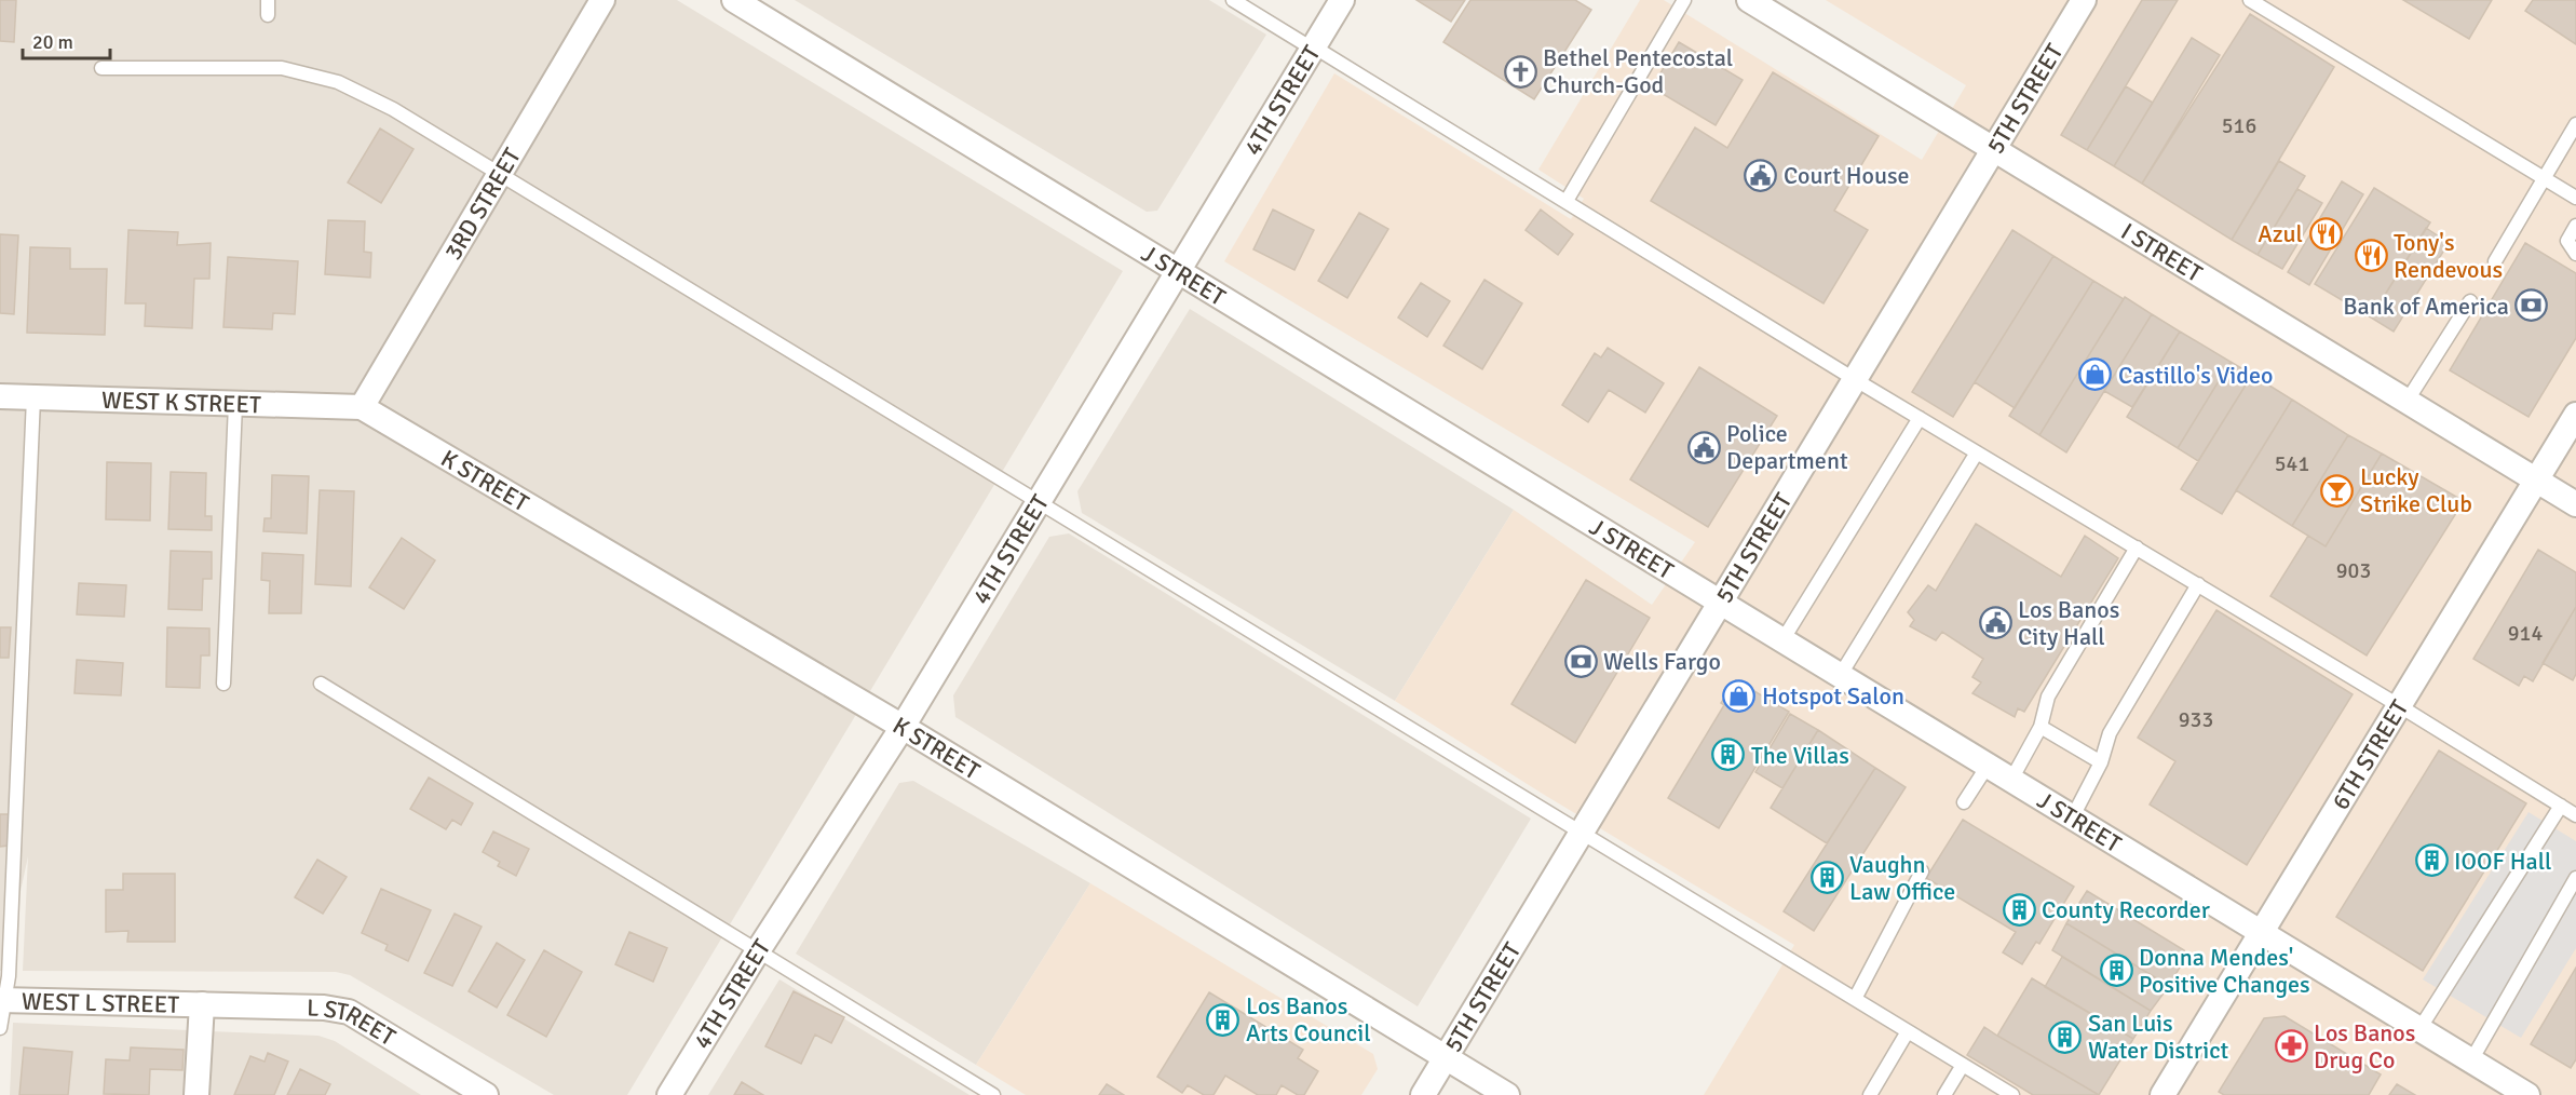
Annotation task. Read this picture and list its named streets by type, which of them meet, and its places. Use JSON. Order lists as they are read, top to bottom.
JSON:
{
  "streets": {
    "street": [
      "5TH STREET",
      "4TH STREET",
      "3RD STREET",
      "I STREET",
      "J STREET",
      "WEST K STREET",
      "K STREET",
      "6TH STREET",
      "WEST L STREET",
      "L STREET"
    ]
  },
  "crossings": [
    ["5TH STREET", "I STREET"],
    ["5TH STREET", "J STREET"],
    ["5TH STREET", "K STREET"],
    ["4TH STREET", "J STREET"],
    ["4TH STREET", "K STREET"],
    ["3RD STREET", "WEST K STREET"],
    ["3RD STREET", "K STREET"],
    ["I STREET", "6TH STREET"],
    ["J STREET", "6TH STREET"],
    ["WEST K STREET", "K STREET"],
    ["WEST L STREET", "L STREET"]
  ],
  "places": {
    "church": ["Bethel Pentecostal Church-God"],
    "public building": ["Court House", "Police Department", "Los Banos City Hall"],
    "restaurant": ["Azul", "Tony's Rendevous"],
    "bank": ["Bank of America", "Wells Fargo"],
    "shop": ["Castillo's Video", "Hotspot Salon"],
    "bar": ["Lucky Strike Club"],
    "building": [
      "The Villas",
      "IOOF Hall",
      "Vaughn Law Office",
      "County Recorder",
      "Donna Mendes' Positive Changes",
      "Los Banos Arts Council",
      "San Luis Water District"
    ],
    "pharmacy": ["Los Banos Drug Co"]
  },
  "house_numbers": [
    "516",
    "541",
    "903",
    "914",
    "933"
  ],
  "scale_bar": "20 m"
}
